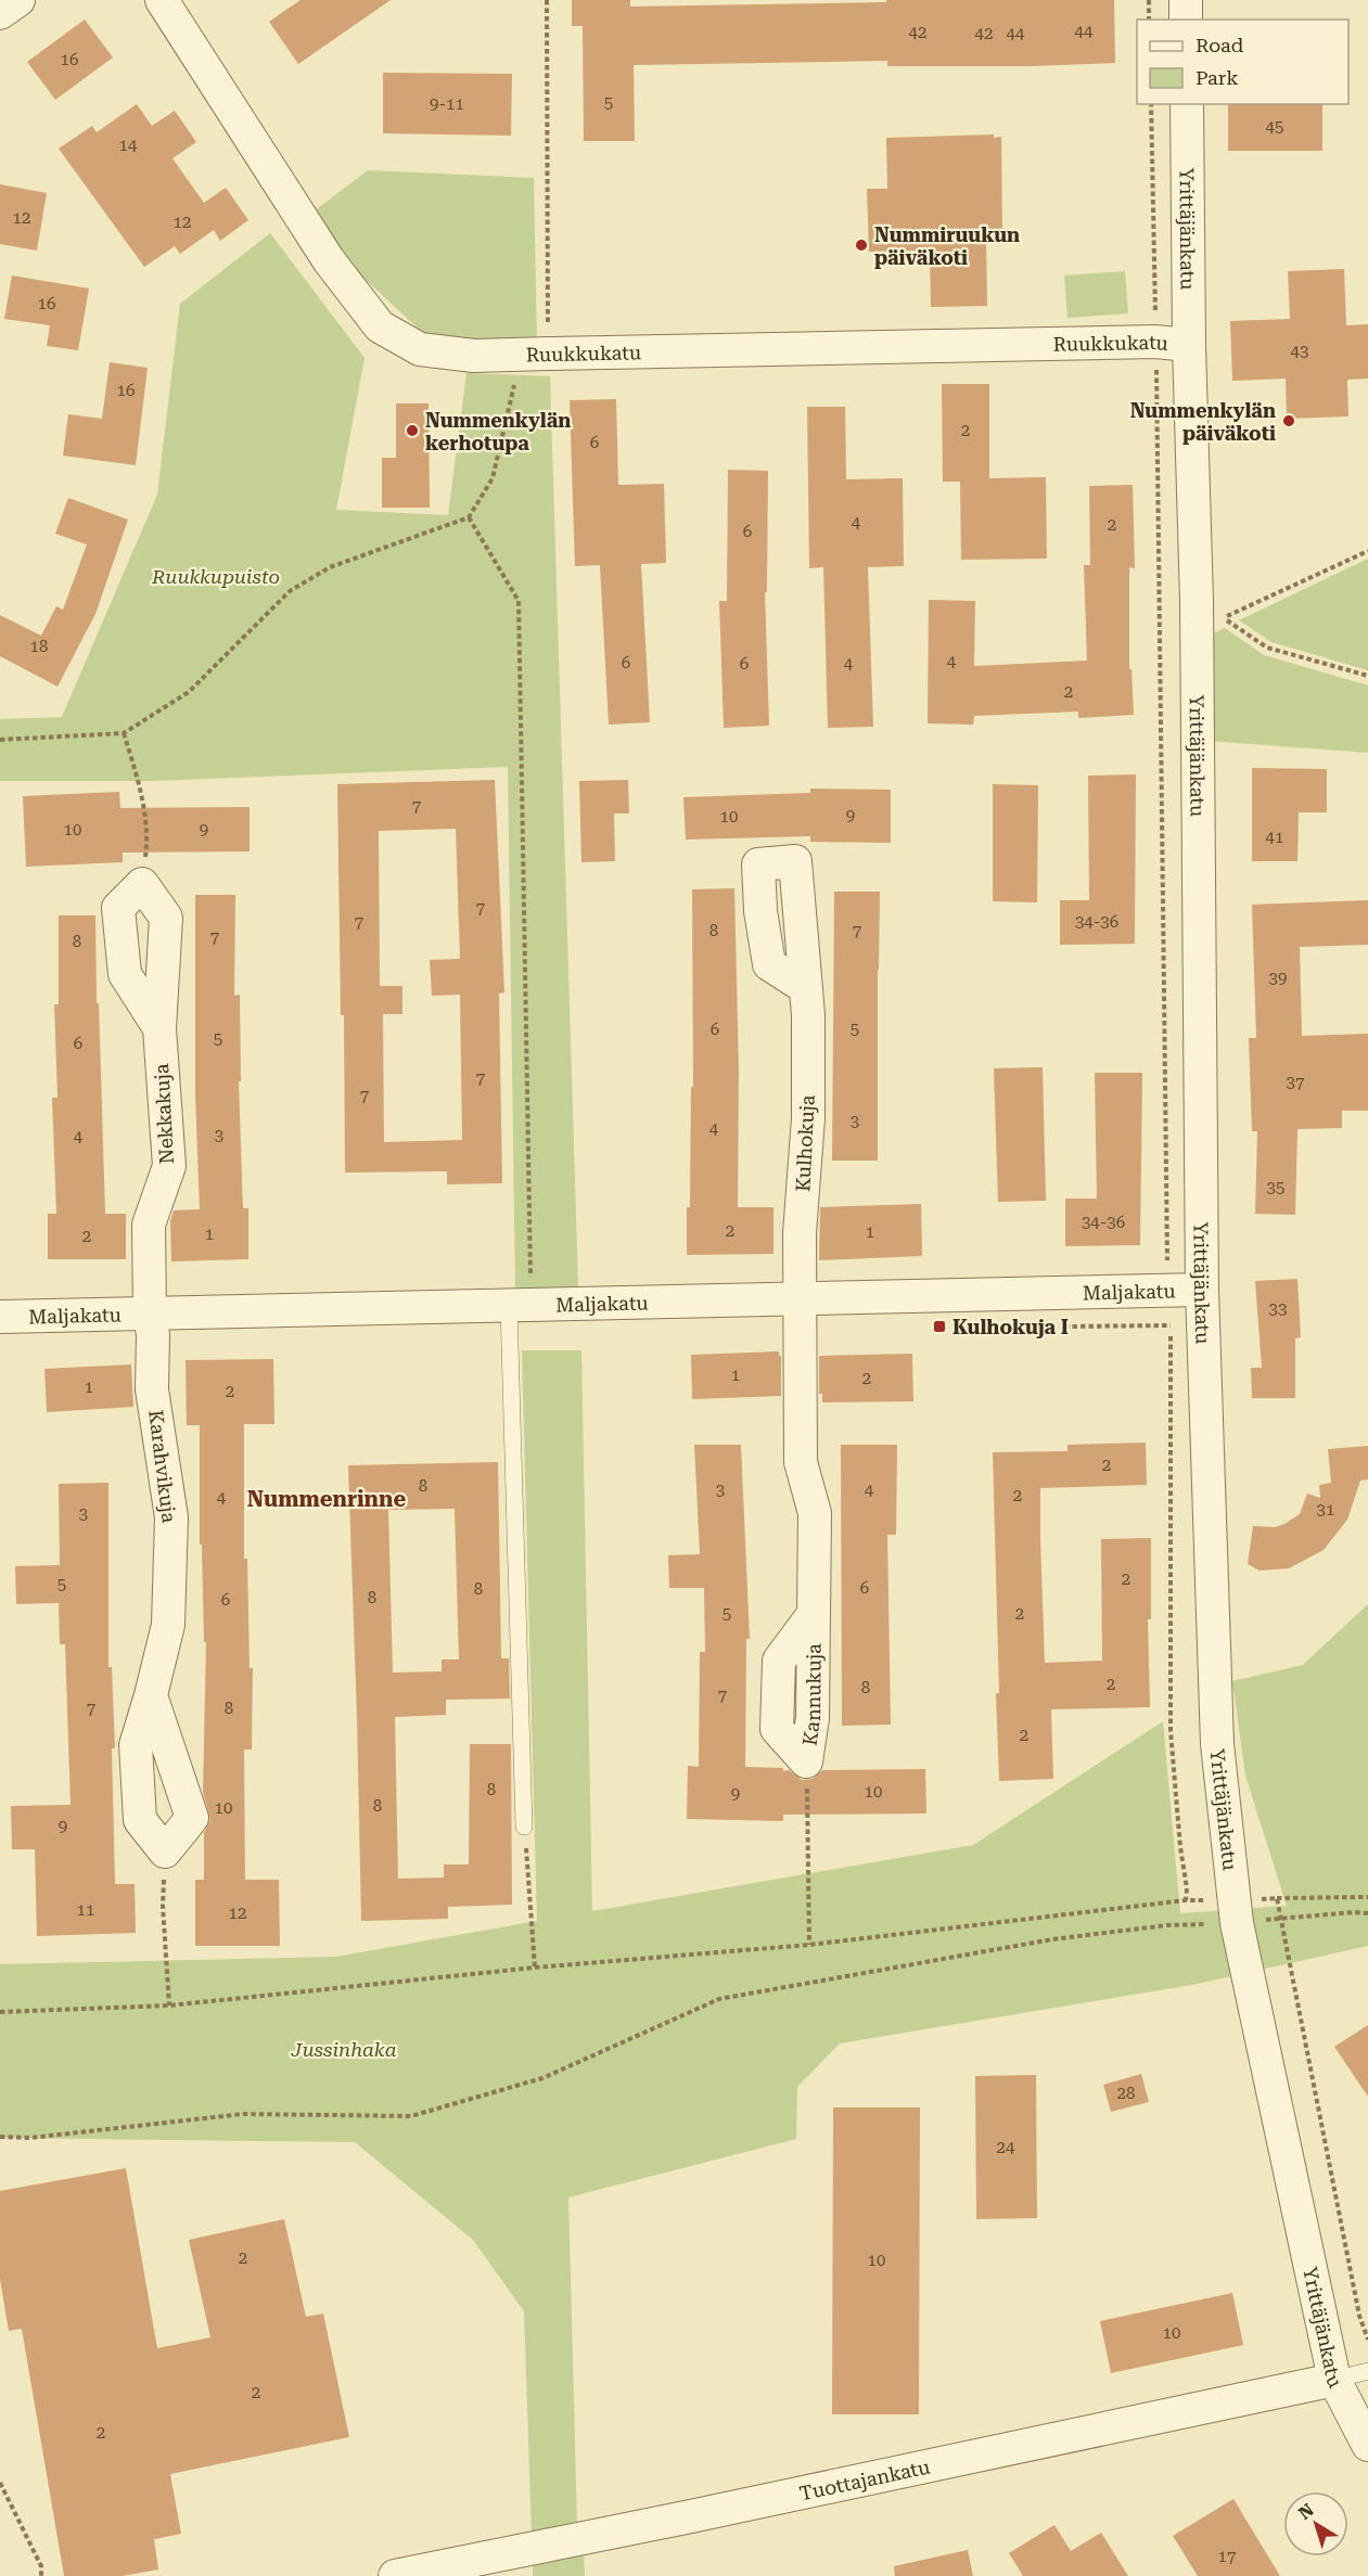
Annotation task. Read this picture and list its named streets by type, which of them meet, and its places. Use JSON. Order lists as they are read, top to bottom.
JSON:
{
  "streets": {
    "street": [
      "Yrittäjänkatu",
      "Ruukkukatu",
      "Nekkakuja",
      "Kulhokuja",
      "Maljakatu",
      "Karahvikuja",
      "Kannukuja",
      "Tuottajankatu"
    ]
  },
  "crossings": [
    ["Yrittäjänkatu", "Ruukkukatu"],
    ["Yrittäjänkatu", "Maljakatu"],
    ["Yrittäjänkatu", "Tuottajankatu"],
    ["Nekkakuja", "Maljakatu"],
    ["Nekkakuja", "Karahvikuja"],
    ["Kulhokuja", "Maljakatu"],
    ["Kulhokuja", "Kannukuja"],
    ["Maljakatu", "Karahvikuja"],
    ["Maljakatu", "Kannukuja"]
  ],
  "districts": ["Nummenrinne"],
  "parks": ["Ruukkupuisto", "Jussinhaka"],
  "places": {
    "other": ["Nummiruukun päiväkoti", "Nummenkylän päiväkoti", "Nummenkylän kerhotupa"],
    "transit": ["Kulhokuja I"]
  },
  "house_numbers": [
    "44",
    "42",
    "42",
    "44",
    "16",
    "5",
    "9-11",
    "45",
    "14",
    "12",
    "12",
    "16",
    "43",
    "16",
    "2",
    "6",
    "4",
    "2",
    "6",
    "18",
    "4",
    "6",
    "6",
    "4",
    "2",
    "7",
    "9",
    "10",
    "10",
    "9",
    "41",
    "7",
    "7",
    "34-36",
    "8",
    "7",
    "7",
    "8",
    "39",
    "6",
    "5",
    "5",
    "6",
    "7",
    "37",
    "7",
    "3",
    "4",
    "3",
    "4",
    "35",
    "34-36",
    "2",
    "1",
    "1",
    "2",
    "33",
    "1",
    "2",
    "1",
    "2",
    "2",
    "8",
    "3",
    "4",
    "2",
    "4",
    "31",
    "3",
    "2",
    "5",
    "6",
    "8",
    "8",
    "6",
    "5",
    "2",
    "2",
    "8",
    "7",
    "7",
    "8",
    "2",
    "8",
    "10",
    "9",
    "8",
    "10",
    "9",
    "11",
    "12",
    "28",
    "24",
    "2",
    "10",
    "10",
    "2",
    "2",
    "17"
  ],
  "legend": ["Road", "Park"],
  "north": "top left"
}
